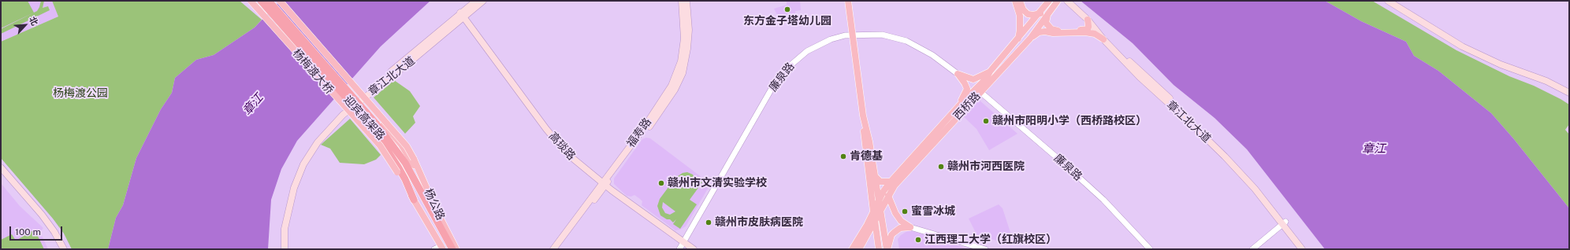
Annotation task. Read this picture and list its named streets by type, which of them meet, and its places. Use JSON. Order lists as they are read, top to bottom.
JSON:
{
  "streets": {
    "highway": ["迎宾高架路"],
    "main road": [
      "杨梅渡大桥",
      "章江北大道",
      "西桥路",
      "福寿路",
      "高琰路",
      "杨公路"
    ],
    "street": ["廉泉路"]
  },
  "crossings": [
    ["杨梅渡大桥", "杨公路"],
    ["章江北大道", "高琰路"],
    ["廉泉路", "西桥路"],
    ["廉泉路", "高琰路"],
    ["福寿路", "高琰路"]
  ],
  "water": ["章江"],
  "parks": ["杨梅渡公园"],
  "places": [
    "东方金子塔幼儿园",
    "赣州市阳明小学（西桥路校区）",
    "肯德基",
    "赣州市河西医院",
    "赣州市文清实验学校",
    "蜜雪冰城",
    "赣州市皮肤病医院",
    "江西理工大学（红旗校区）"
  ],
  "scale_bar": "100 m",
  "north": "top right"
}
